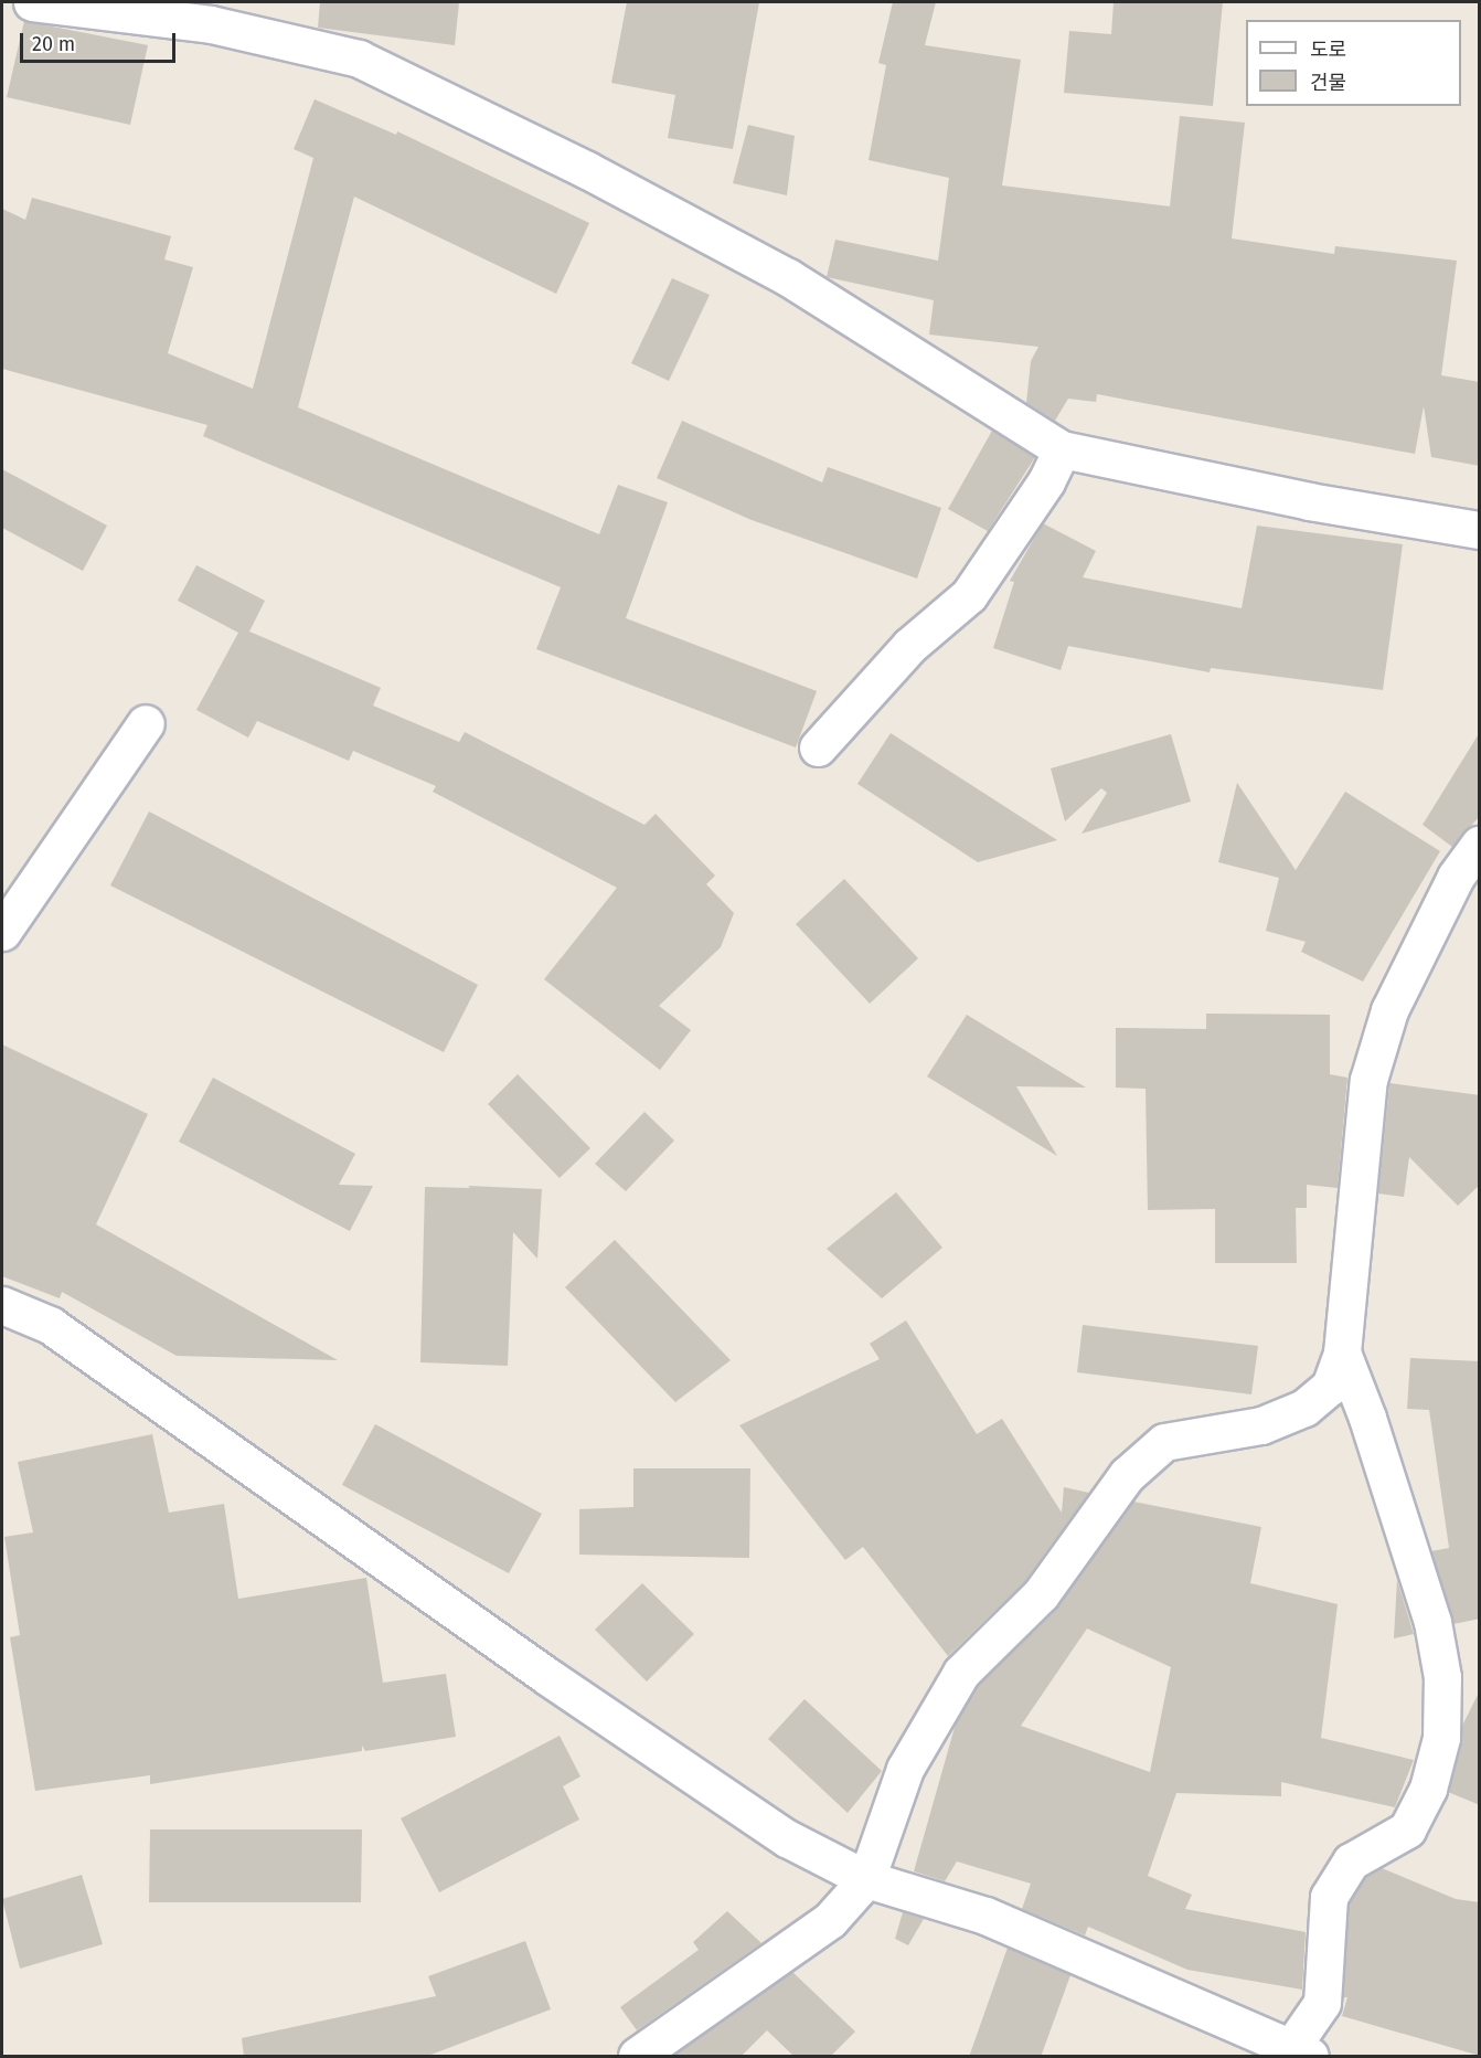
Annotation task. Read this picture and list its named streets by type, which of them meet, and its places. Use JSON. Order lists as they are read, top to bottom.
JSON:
{
  "legend": ["도로", "건물"],
  "scale_bar": "20 m"
}
